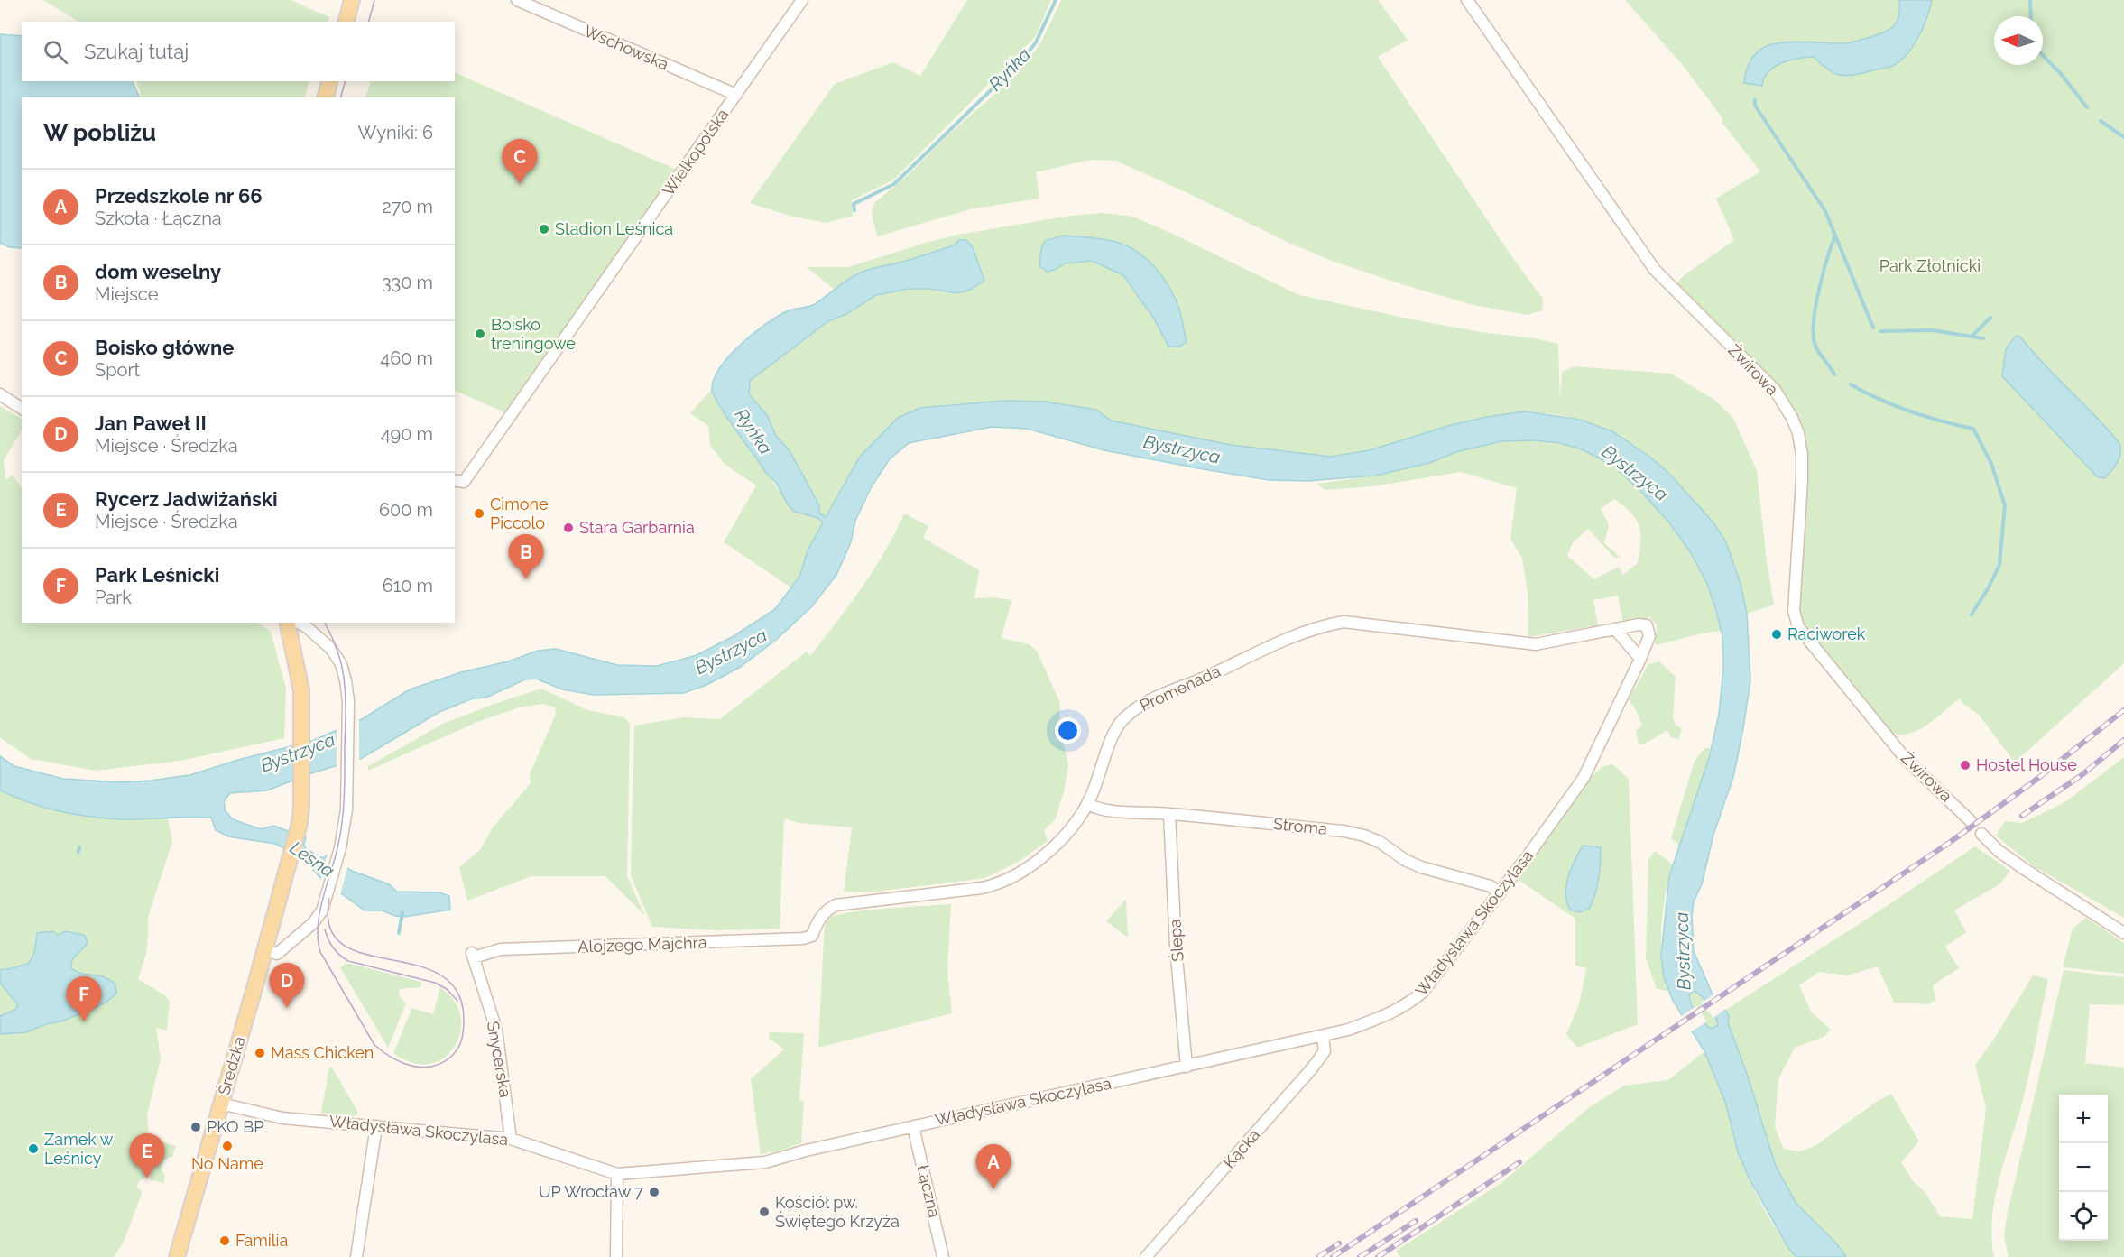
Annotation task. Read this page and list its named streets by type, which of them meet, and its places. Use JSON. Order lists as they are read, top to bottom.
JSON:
{
  "streets": {
    "main road": ["Średzka"],
    "street": [
      "Wschowska",
      "Wielkopolska",
      "Żwirowa",
      "Promenada",
      "Stroma",
      "Władysława Skoczylasa",
      "Ślepa",
      "Alojzego Majchra",
      "Snycerska",
      "Kącka",
      "Łączna"
    ]
  },
  "crossings": [
    ["Wschowska", "Wielkopolska"],
    ["Promenada", "Stroma"],
    ["Promenada", "Władysława Skoczylasa"],
    ["Promenada", "Alojzego Majchra"],
    ["Stroma", "Władysława Skoczylasa"],
    ["Stroma", "Ślepa"],
    ["Władysława Skoczylasa", "Ślepa"],
    ["Władysława Skoczylasa", "Snycerska"],
    ["Władysława Skoczylasa", "Średzka"],
    ["Władysława Skoczylasa", "Kącka"],
    ["Władysława Skoczylasa", "Łączna"],
    ["Alojzego Majchra", "Snycerska"]
  ],
  "water": ["Ryńka", "Bystrzyca", "Leśna"],
  "parks": ["Park Złotnicki"],
  "places": [
    "Stadion Leśnica",
    "Boisko treningowe",
    "Cimone Piccolo",
    "Stara Garbarnia",
    "Raciworek",
    "Hostel House",
    "Mass Chicken",
    "PKO BP",
    "No Name",
    "Zamek w Leśnicy",
    "UP Wrocław 7",
    "Kościół pw. Świętego Krzyża",
    "Familia"
  ],
  "north": "left",
  "page": {
    "search": "Szukaj tutaj",
    "heading": ["W pobliżu", "Wyniki: 6"],
    "pins": [
      "C",
      "B",
      "D",
      "F",
      "E",
      "A"
    ],
    "list": [
      {
        "mark": "A",
        "name": "Przedszkole nr 66",
        "note": "Szkoła · Łączna",
        "value": "270 m"
      },
      {
        "mark": "B",
        "name": "dom weselny",
        "note": "Miejsce",
        "value": "330 m"
      },
      {
        "mark": "C",
        "name": "Boisko główne",
        "note": "Sport",
        "value": "460 m"
      },
      {
        "mark": "D",
        "name": "Jan Paweł II",
        "note": "Miejsce · Średzka",
        "value": "490 m"
      },
      {
        "mark": "E",
        "name": "Rycerz Jadwiżański",
        "note": "Miejsce · Średzka",
        "value": "600 m"
      },
      {
        "mark": "F",
        "name": "Park Leśnicki",
        "note": "Park",
        "value": "610 m"
      }
    ],
    "map_buttons": ["+", "−"]
  }
}
